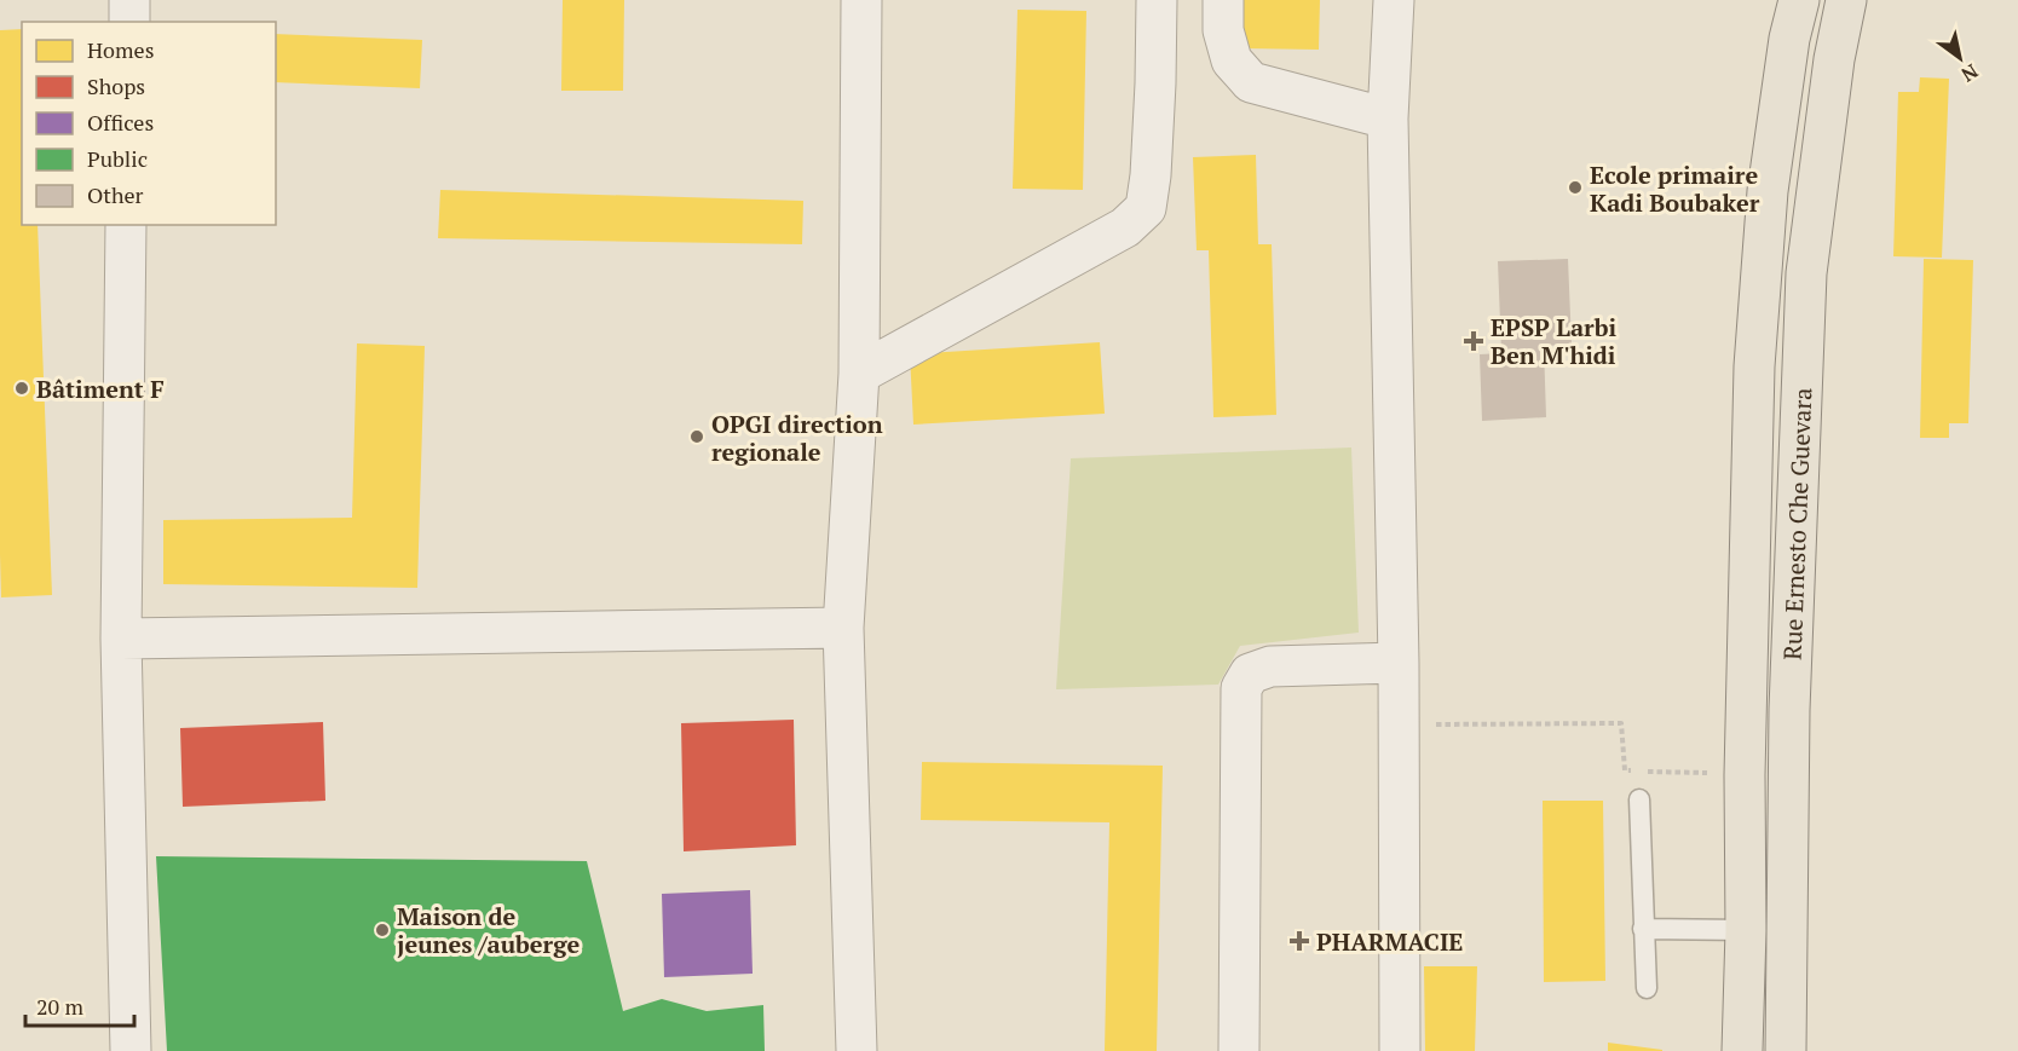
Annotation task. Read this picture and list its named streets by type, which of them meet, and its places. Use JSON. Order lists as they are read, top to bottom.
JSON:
{
  "streets": {
    "main road": ["Rue Ernesto Che Guevara"]
  },
  "places": {
    "other": [
      "Ecole primaire Kadi Boubaker",
      "Bâtiment F",
      "OPGI direction regionale",
      "Maison de jeunes /auberge"
    ],
    "health": ["EPSP Larbi Ben M'hidi", "PHARMACIE"]
  },
  "legend": [
    "Homes",
    "Shops",
    "Offices",
    "Public",
    "Other"
  ],
  "scale_bar": "20 m",
  "north": "bottom right"
}
